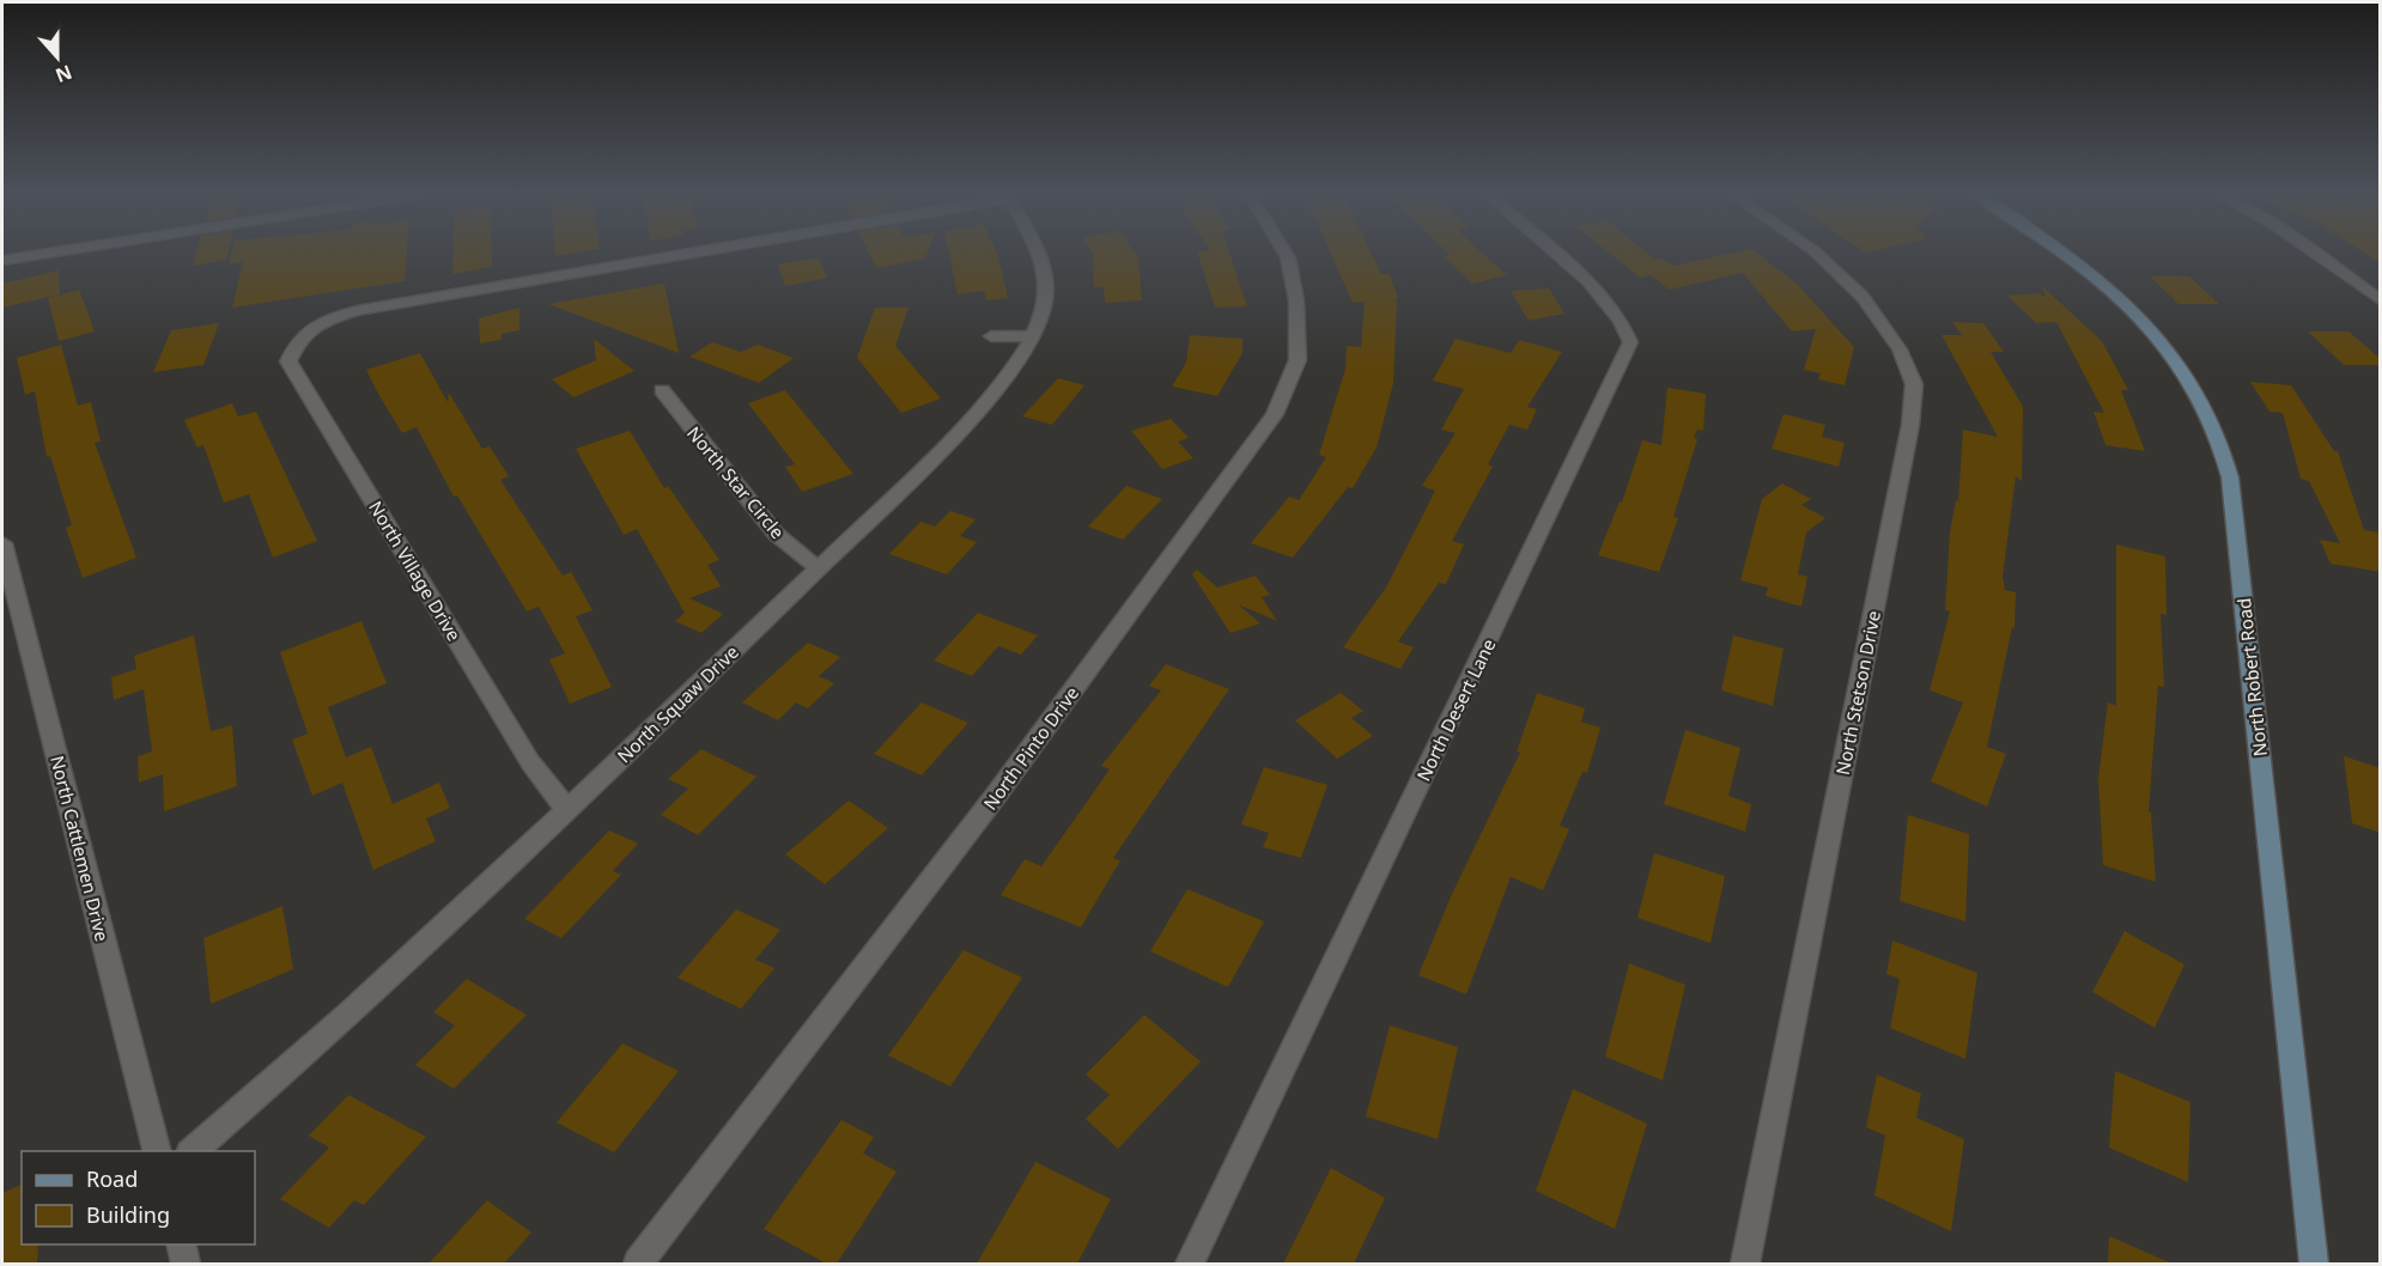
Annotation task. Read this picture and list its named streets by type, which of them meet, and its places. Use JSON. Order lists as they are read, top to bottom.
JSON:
{
  "streets": {
    "main road": ["North Robert Road"],
    "street": [
      "North Star Circle",
      "North Village Drive",
      "North Stetson Drive",
      "North Squaw Drive",
      "North Desert Lane",
      "North Pinto Drive",
      "North Cattlemen Drive"
    ]
  },
  "crossings": [
    ["North Star Circle", "North Squaw Drive"],
    ["North Village Drive", "North Squaw Drive"]
  ],
  "legend": ["Road", "Building"],
  "north": "bottom"
}
